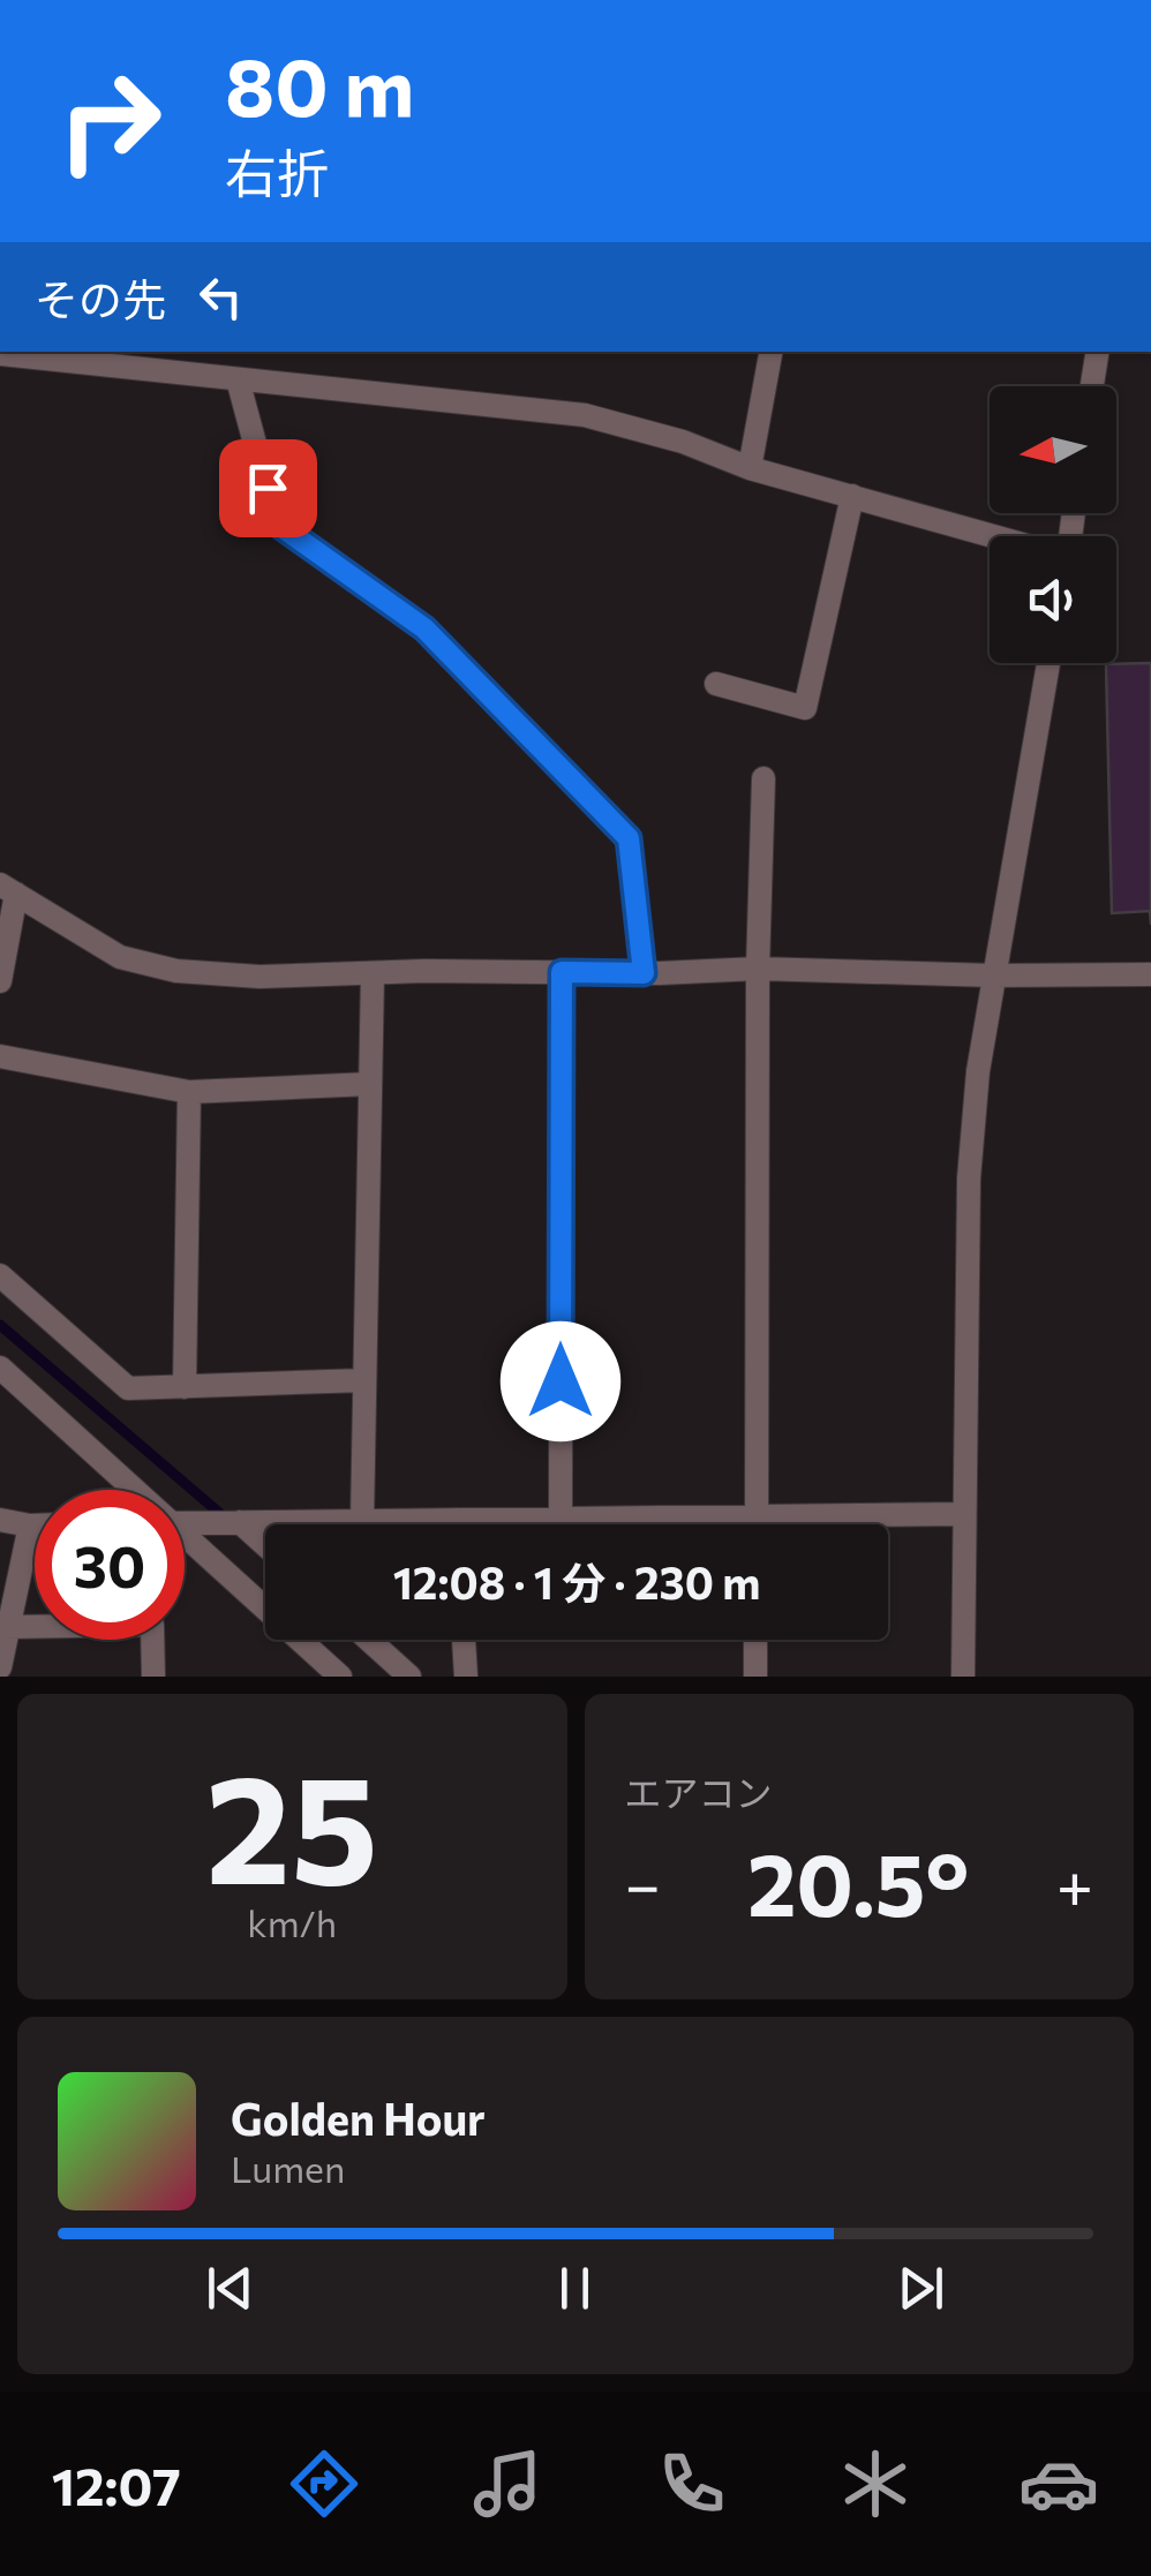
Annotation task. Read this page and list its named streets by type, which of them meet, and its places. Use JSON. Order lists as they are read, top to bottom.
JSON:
{
  "north": "left",
  "page": {
    "turn": ["80 m", "右折"],
    "then": "その先",
    "limit": "30",
    "trip": "12:08 · 1 分 · 230 m",
    "tile": [
      ["25", "km/h"],
      "エアコン"
    ],
    "heat": ["−", "20.5°", "+"],
    "song": ["Golden Hour", "Lumen"],
    "tabs": "12:07"
  }
}
